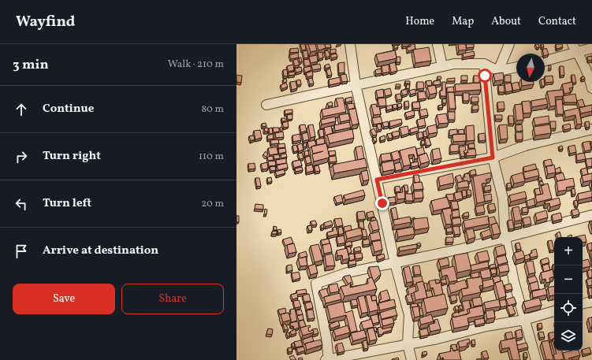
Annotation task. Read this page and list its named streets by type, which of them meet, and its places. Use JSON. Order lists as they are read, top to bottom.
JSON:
{
  "north": "bottom",
  "page": {
    "header": "Wayfind",
    "nav": [
      "Home",
      "Map",
      "About",
      "Contact"
    ],
    "heading": ["3 min", "Walk · 210 m"],
    "list": [
      ["Continue", "80 m"],
      ["Turn right", "110 m"],
      ["Turn left", "20 m"],
      "Arrive at destination"
    ],
    "map_buttons": ["+", "−"],
    "buttons": ["Save", "Share"]
  }
}
